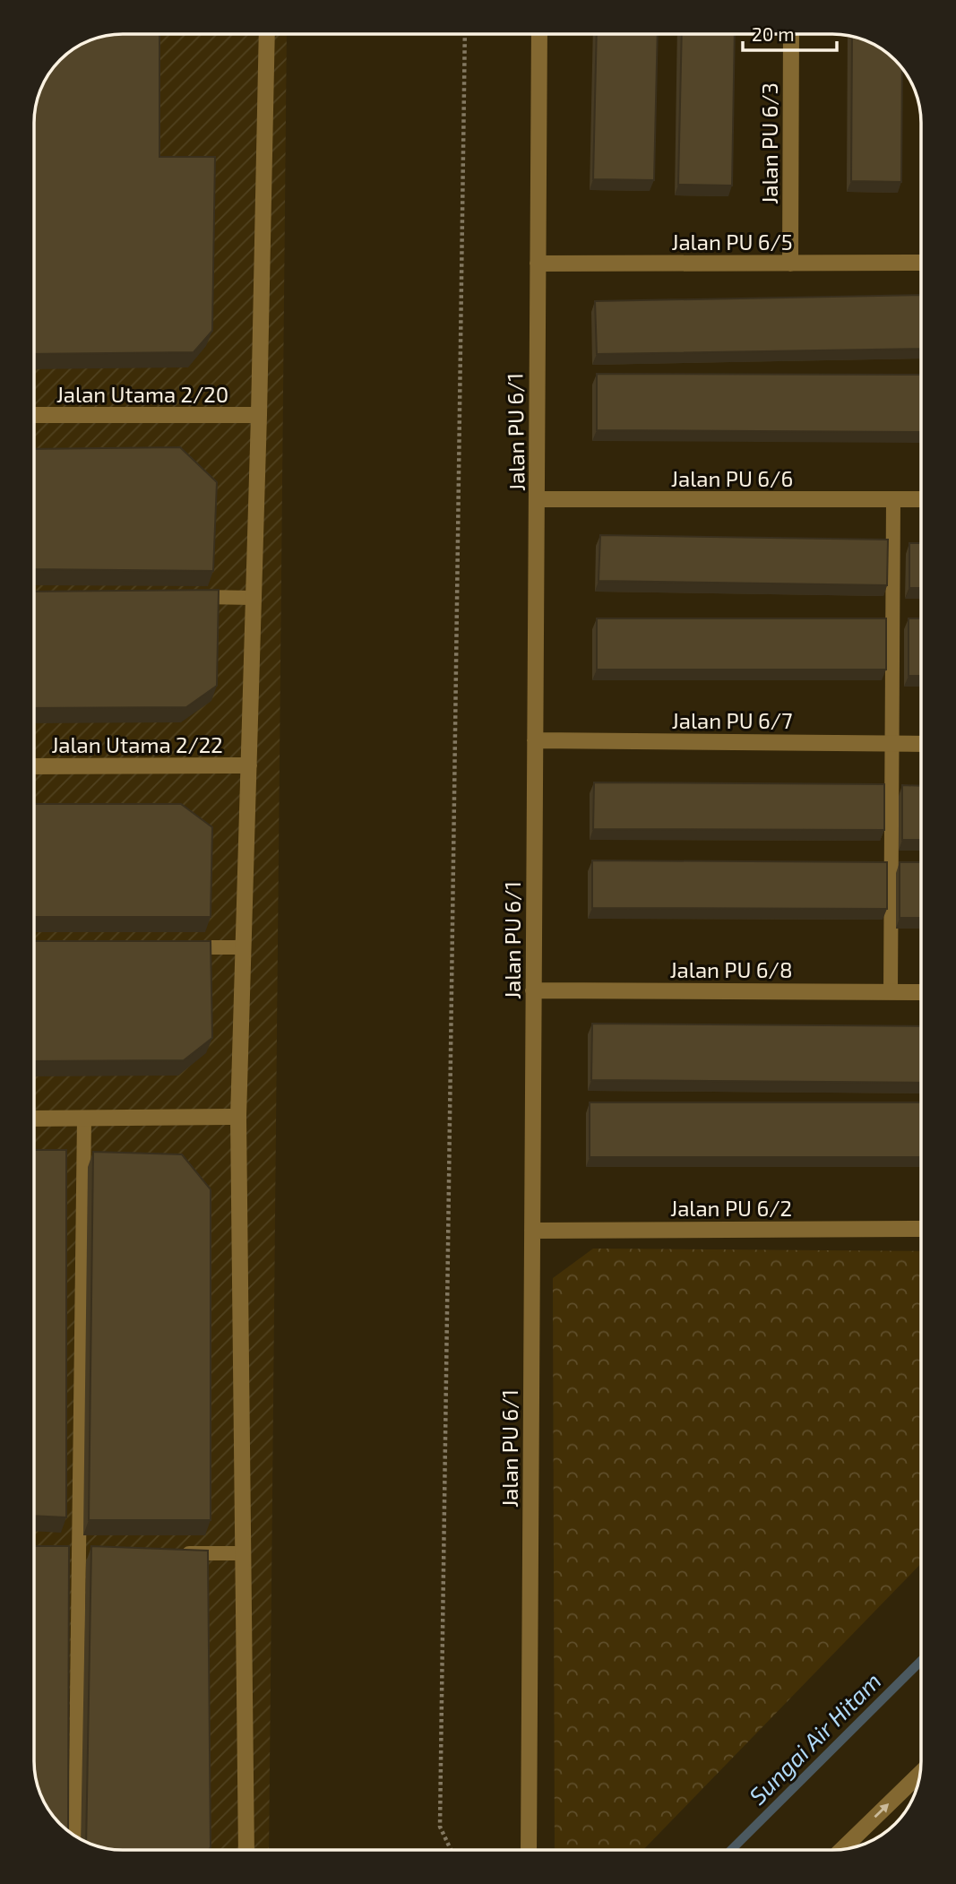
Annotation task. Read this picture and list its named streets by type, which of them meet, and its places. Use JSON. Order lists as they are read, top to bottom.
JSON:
{
  "streets": {
    "street": [
      "Jalan PU 6/3",
      "Jalan PU 6/5",
      "Jalan Utama 2/20",
      "Jalan PU 6/1",
      "Jalan PU 6/6",
      "Jalan PU 6/7",
      "Jalan Utama 2/22",
      "Jalan PU 6/8",
      "Jalan PU 6/2"
    ]
  },
  "crossings": [
    ["Jalan PU 6/3", "Jalan PU 6/5"],
    ["Jalan PU 6/5", "Jalan PU 6/1"],
    ["Jalan PU 6/1", "Jalan PU 6/6"],
    ["Jalan PU 6/1", "Jalan PU 6/7"],
    ["Jalan PU 6/1", "Jalan PU 6/8"],
    ["Jalan PU 6/1", "Jalan PU 6/2"]
  ],
  "water": ["Sungai Air Hitam"],
  "scale_bar": "20 m"
}
